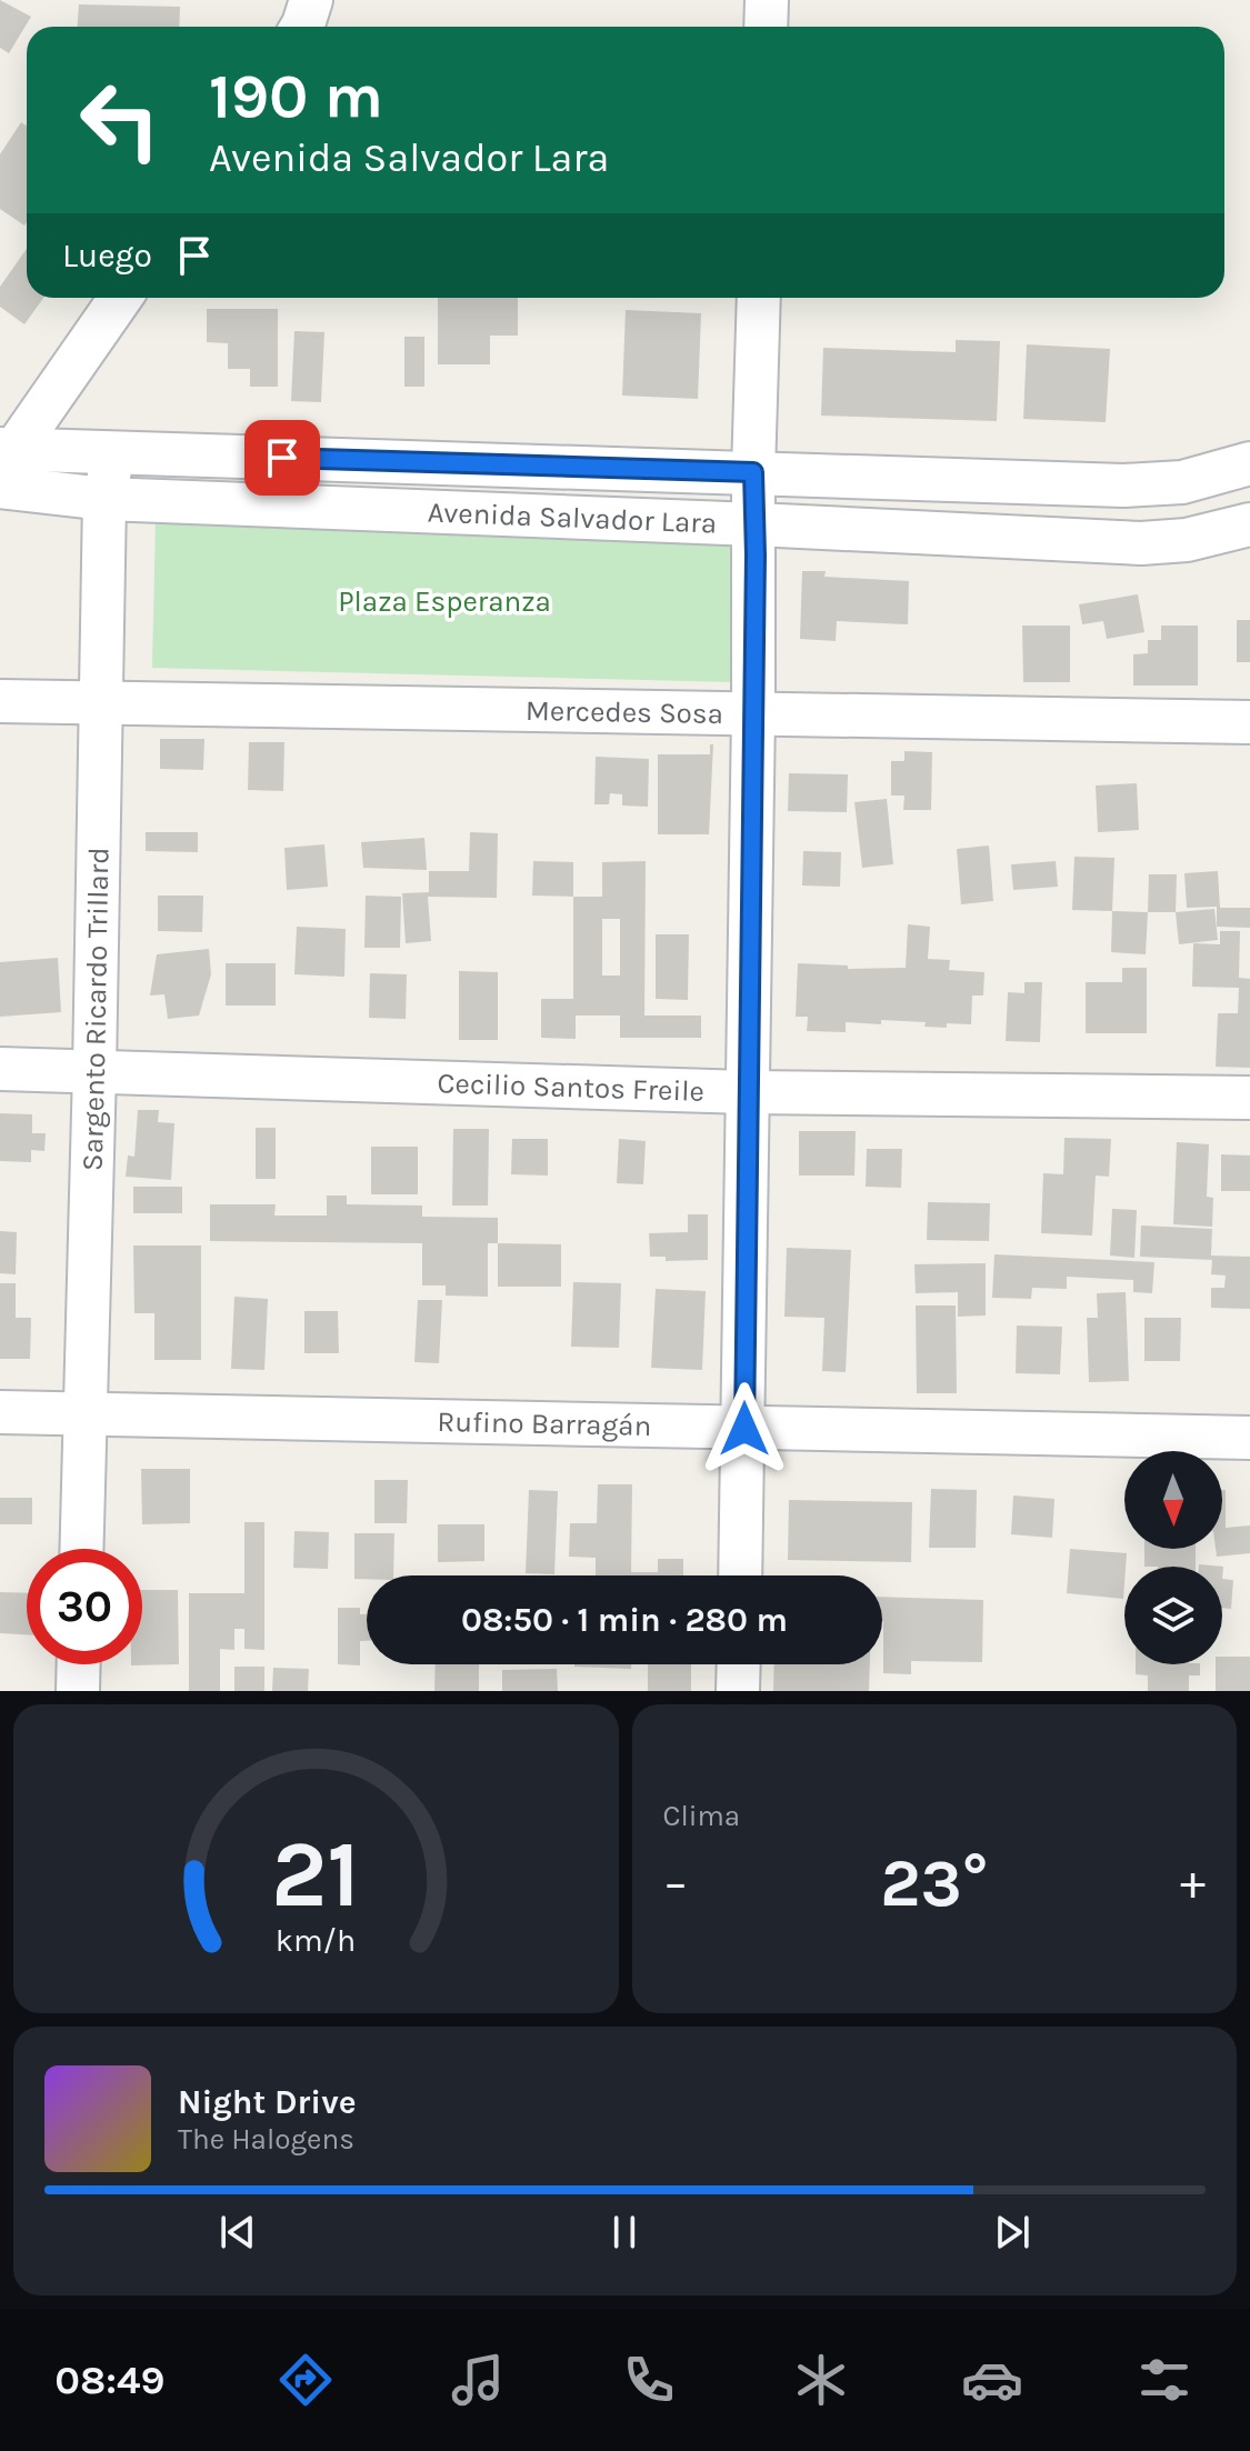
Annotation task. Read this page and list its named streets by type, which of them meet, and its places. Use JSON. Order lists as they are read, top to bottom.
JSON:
{
  "streets": {
    "street": [
      "Avenida Salvador Lara",
      "Mercedes Sosa",
      "Sargento Ricardo Trillard",
      "Cecilio Santos Freile",
      "Rufino Barragán"
    ]
  },
  "crossings": [
    ["Avenida Salvador Lara", "Sargento Ricardo Trillard"],
    ["Mercedes Sosa", "Sargento Ricardo Trillard"],
    ["Sargento Ricardo Trillard", "Cecilio Santos Freile"],
    ["Sargento Ricardo Trillard", "Rufino Barragán"]
  ],
  "parks": ["Plaza Esperanza"],
  "north": "bottom",
  "page": {
    "turn": ["190 m", "Avenida Salvador Lara"],
    "then": "Luego",
    "limit": "30",
    "trip": "08:50 · 1 min · 280 m",
    "tile": "Clima",
    "heat": ["−", "23°", "+"],
    "song": ["Night Drive", "The Halogens"],
    "tabs": "08:49",
    "gauge": ["21", "km/h"]
  }
}
